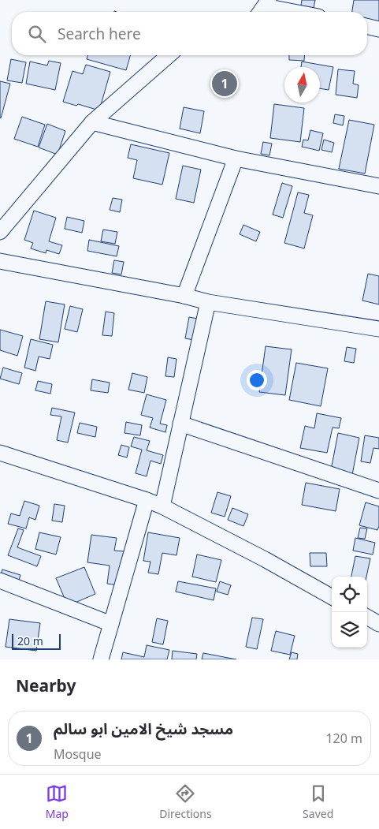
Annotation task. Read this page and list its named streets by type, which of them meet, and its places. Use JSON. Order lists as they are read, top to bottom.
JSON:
{
  "scale_bar": "20 m",
  "north": "top",
  "page": {
    "search": "Search here",
    "pins": "1",
    "scale": "20 m",
    "heading": "Nearby",
    "list": [
      {
        "mark": "1",
        "name": "مسجد شيخ الامين ابو سالم",
        "note": "Mosque",
        "value": "120 m"
      }
    ],
    "nav": ["Map", "Directions", "Saved"]
  }
}
